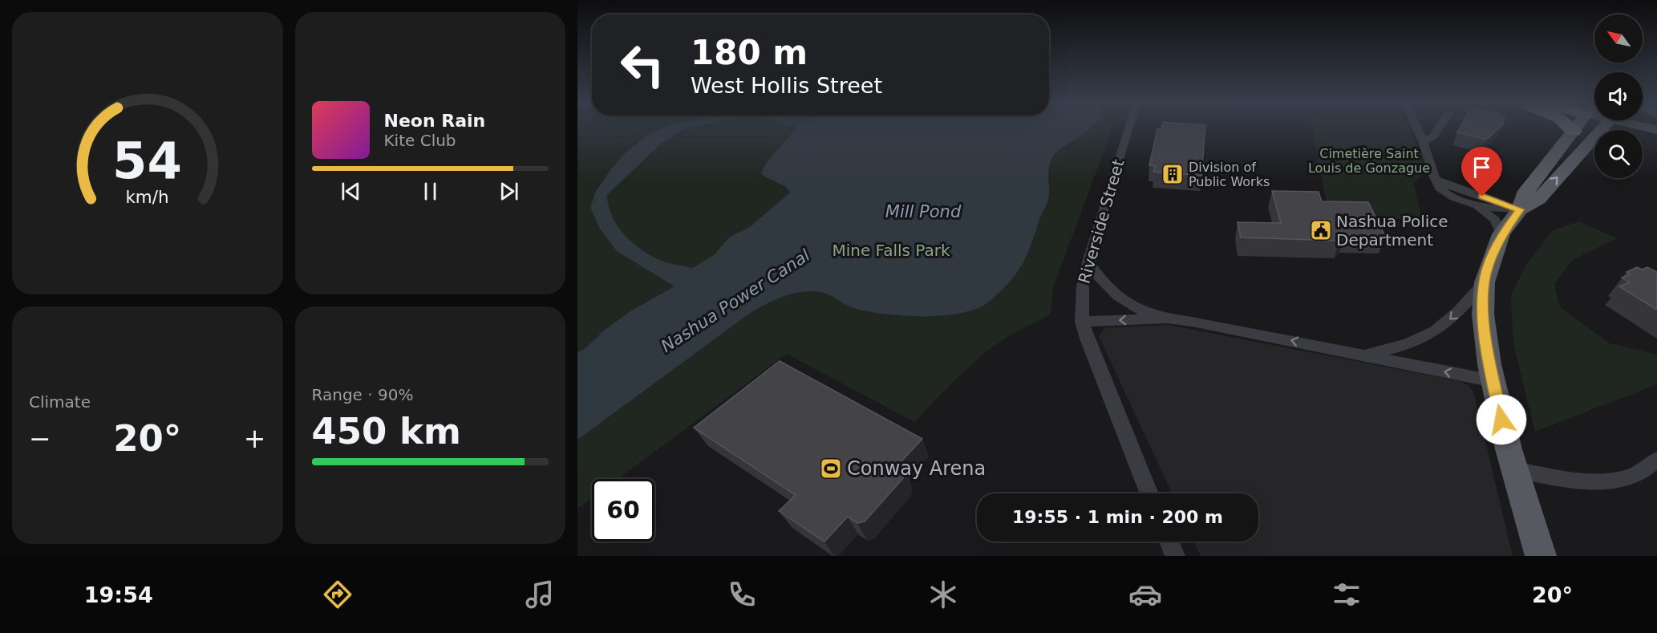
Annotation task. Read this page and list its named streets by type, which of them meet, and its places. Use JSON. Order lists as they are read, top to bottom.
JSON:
{
  "streets": {
    "street": ["Riverside Street"]
  },
  "water": ["Mill Pond", "Nashua Power Canal"],
  "parks": ["Cimetière Saint Louis de Gonzague", "Mine Falls Park"],
  "places": {
    "building": ["Division of Public Works"],
    "public building": ["Nashua Police Department"],
    "sports": ["Conway Arena"]
  },
  "north": "top left",
  "page": {
    "turn": ["180 m", "West Hollis Street"],
    "song": ["Neon Rain", "Kite Club"],
    "tile": [
      "Climate",
      ["Range · 90%", "450 km"]
    ],
    "heat": ["−", "20°", "+"],
    "limit": "60",
    "trip": "19:55 · 1 min · 200 m",
    "tabs": ["19:54", "20°"],
    "gauge": ["54", "km/h"]
  }
}
